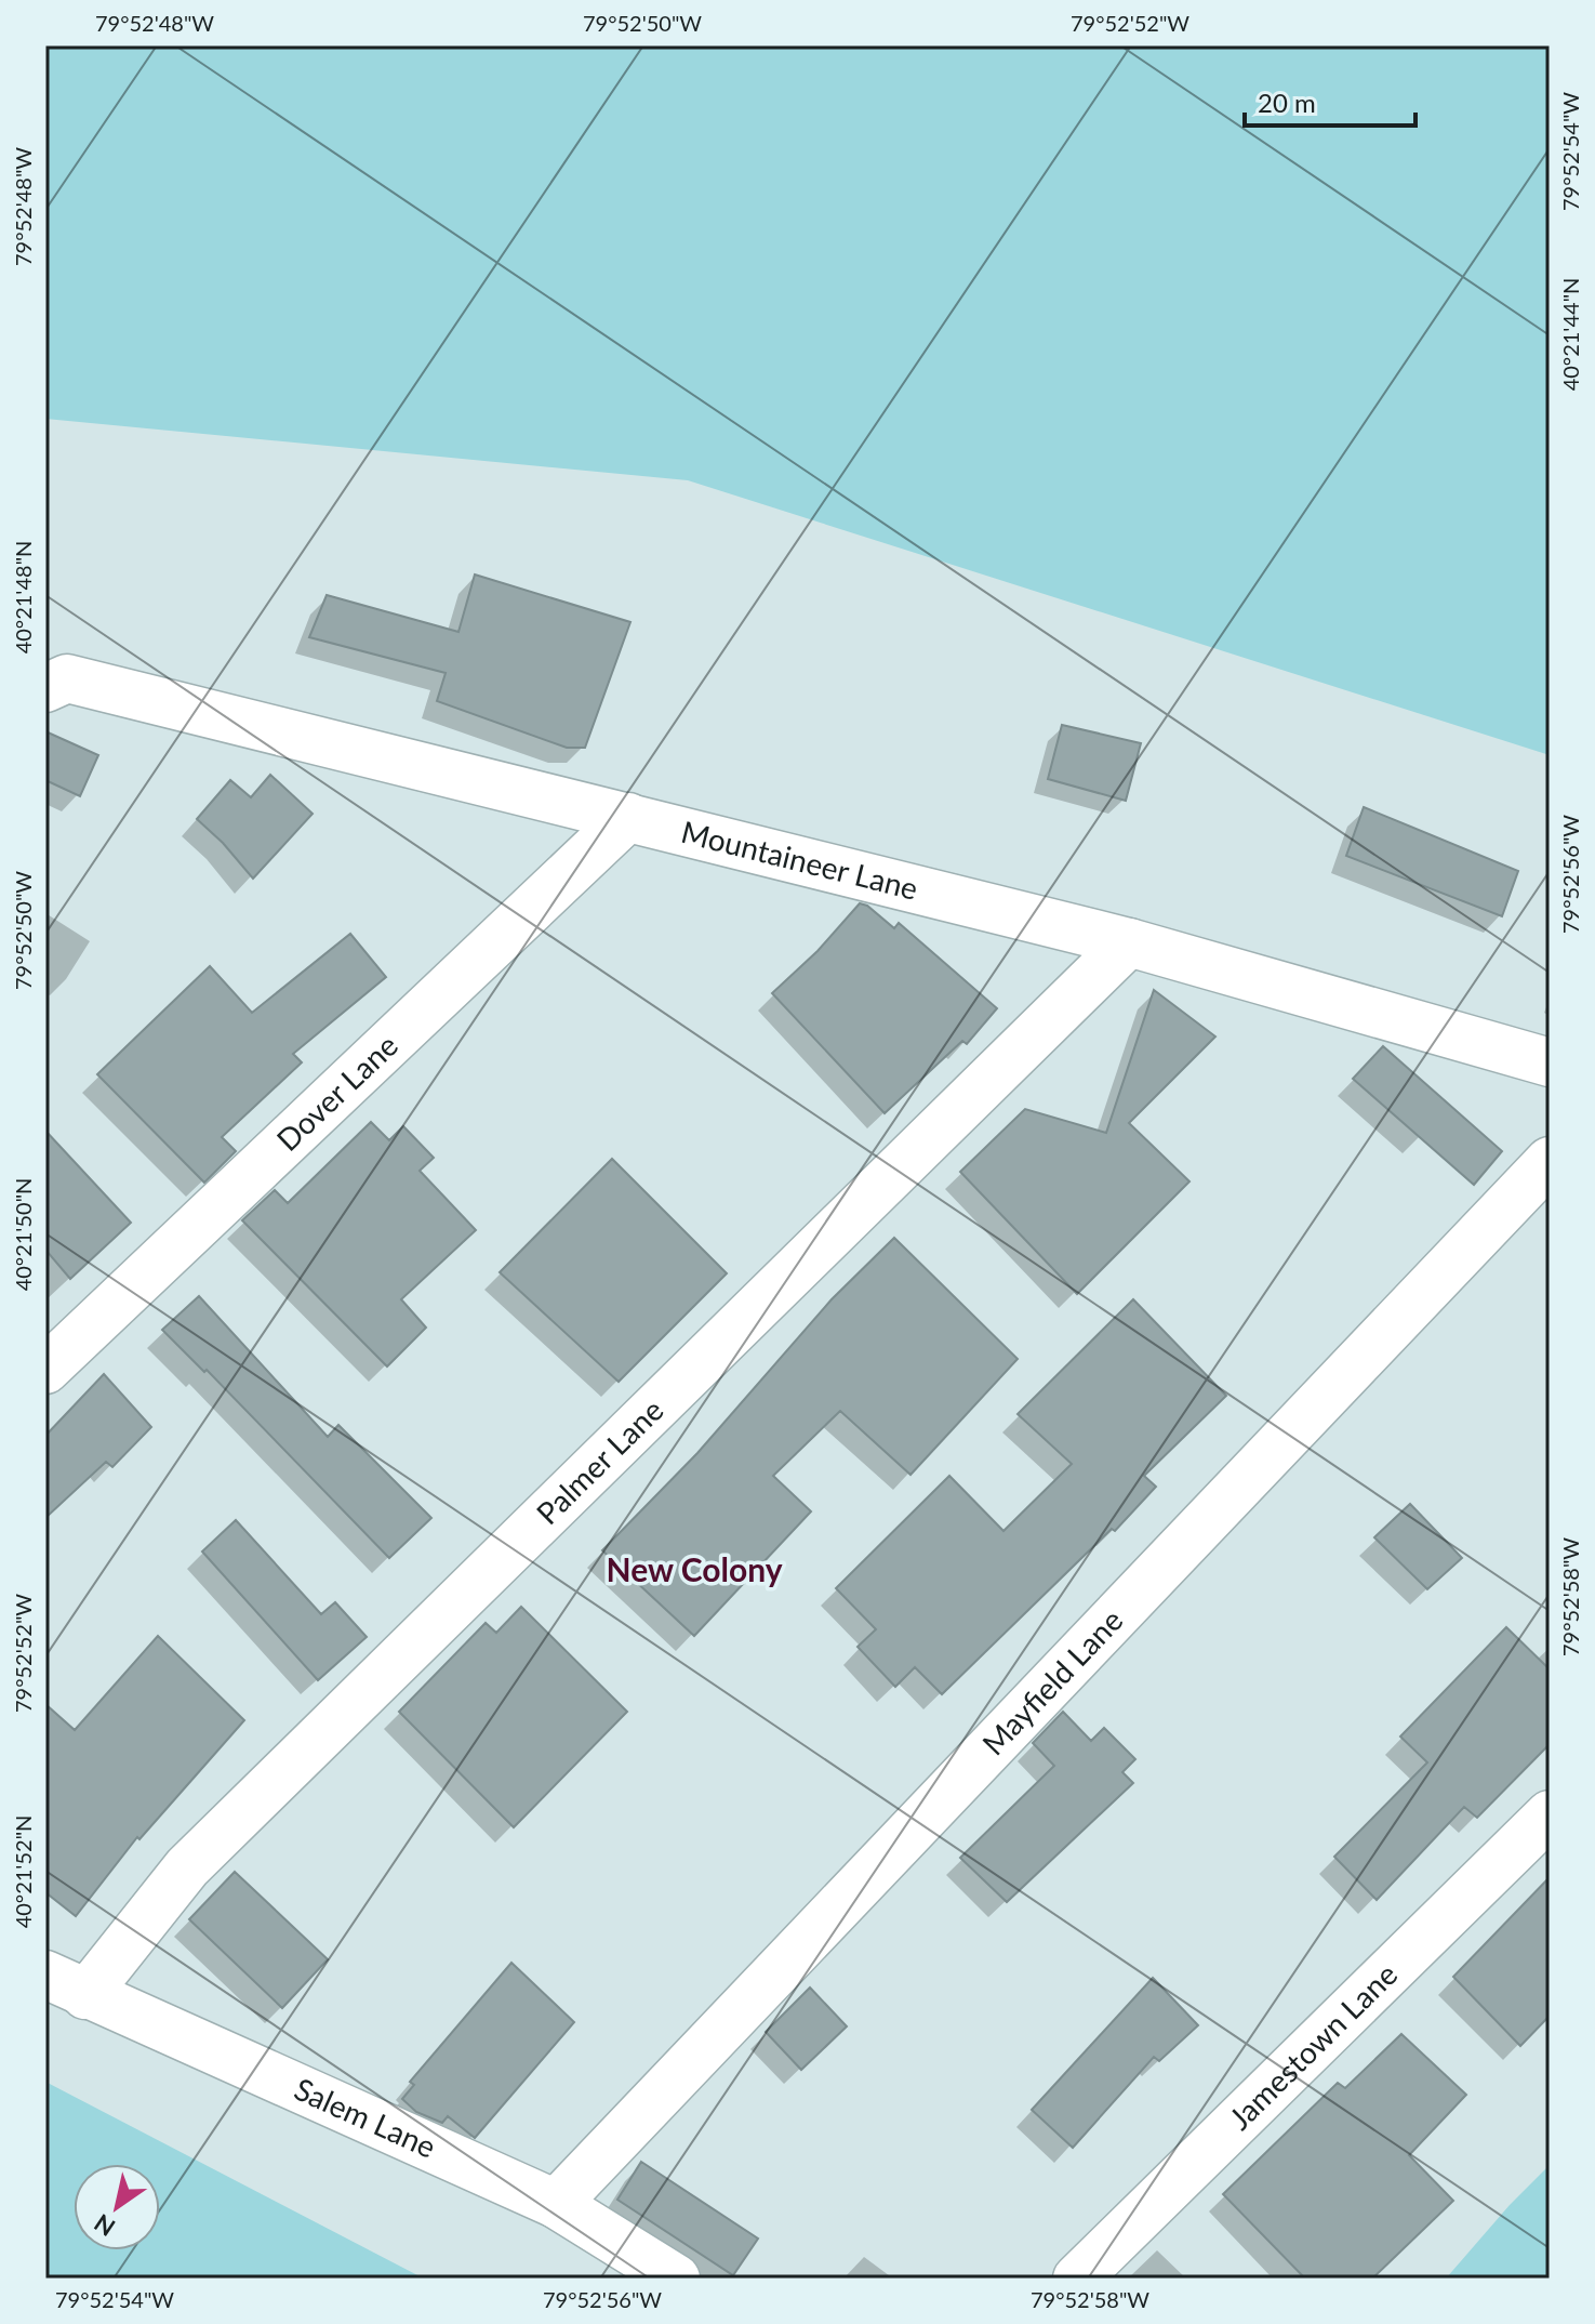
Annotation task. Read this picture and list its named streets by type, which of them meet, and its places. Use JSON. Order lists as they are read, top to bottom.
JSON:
{
  "streets": {
    "street": [
      "Mountaineer Lane",
      "Dover Lane",
      "Palmer Lane",
      "Mayfield Lane",
      "Jamestown Lane",
      "Salem Lane"
    ]
  },
  "crossings": [
    ["Mountaineer Lane", "Dover Lane"],
    ["Mountaineer Lane", "Palmer Lane"],
    ["Palmer Lane", "Salem Lane"],
    ["Mayfield Lane", "Salem Lane"]
  ],
  "districts": ["New Colony"],
  "scale_bar": "20 m",
  "north": "bottom left",
  "coordinates": [
    "79°52'48\"W",
    "79°52'50\"W",
    "79°52'52\"W",
    "79°52'54\"W",
    "40°21'44\"N",
    "40°21'48\"N",
    "79°52'56\"W",
    "40°21'50\"N",
    "79°52'58\"W",
    "40°21'52\"N"
  ]
}
